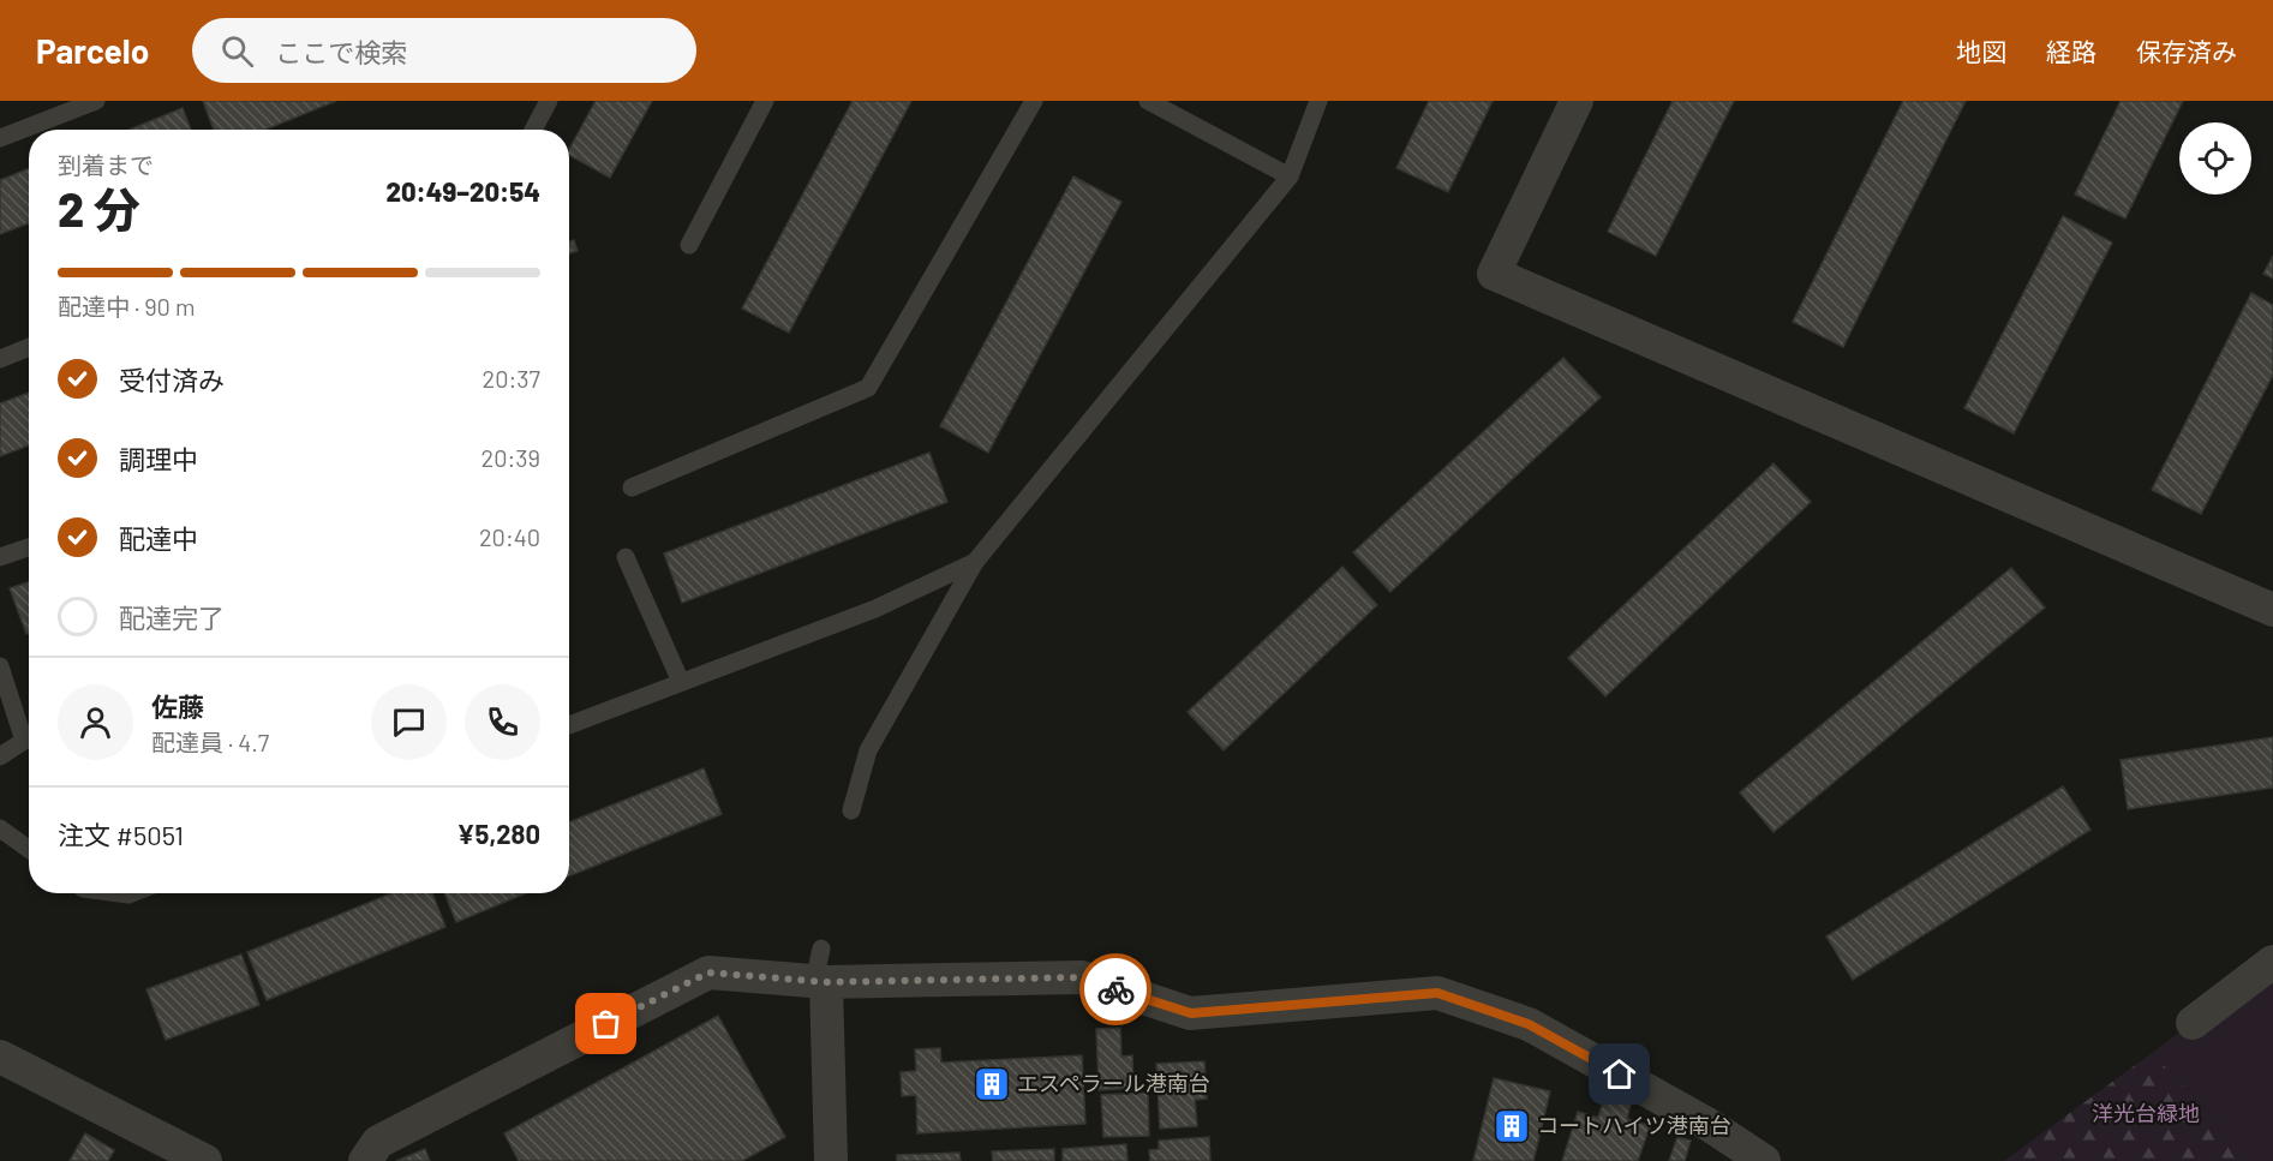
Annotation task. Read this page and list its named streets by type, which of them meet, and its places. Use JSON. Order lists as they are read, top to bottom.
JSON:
{
  "parks": ["洋光台緑地"],
  "places": {
    "building": ["エスペラール港南台", "コートハイツ港南台"]
  },
  "page": {
    "header": "Parcelo",
    "search": "ここで検索",
    "nav": ["地図", "経路", "保存済み"],
    "heading": ["2 分", "到着まで", "20:49–20:54"],
    "panel": [
      "佐藤",
      "配達員 · 4.7",
      "注文 #5051",
      "¥5,280"
    ],
    "bar": "配達中 · 90 m",
    "list": [
      ["受付済み", "20:37"],
      ["調理中", "20:39"],
      ["配達中", "20:40"],
      "配達完了"
    ]
  }
}
